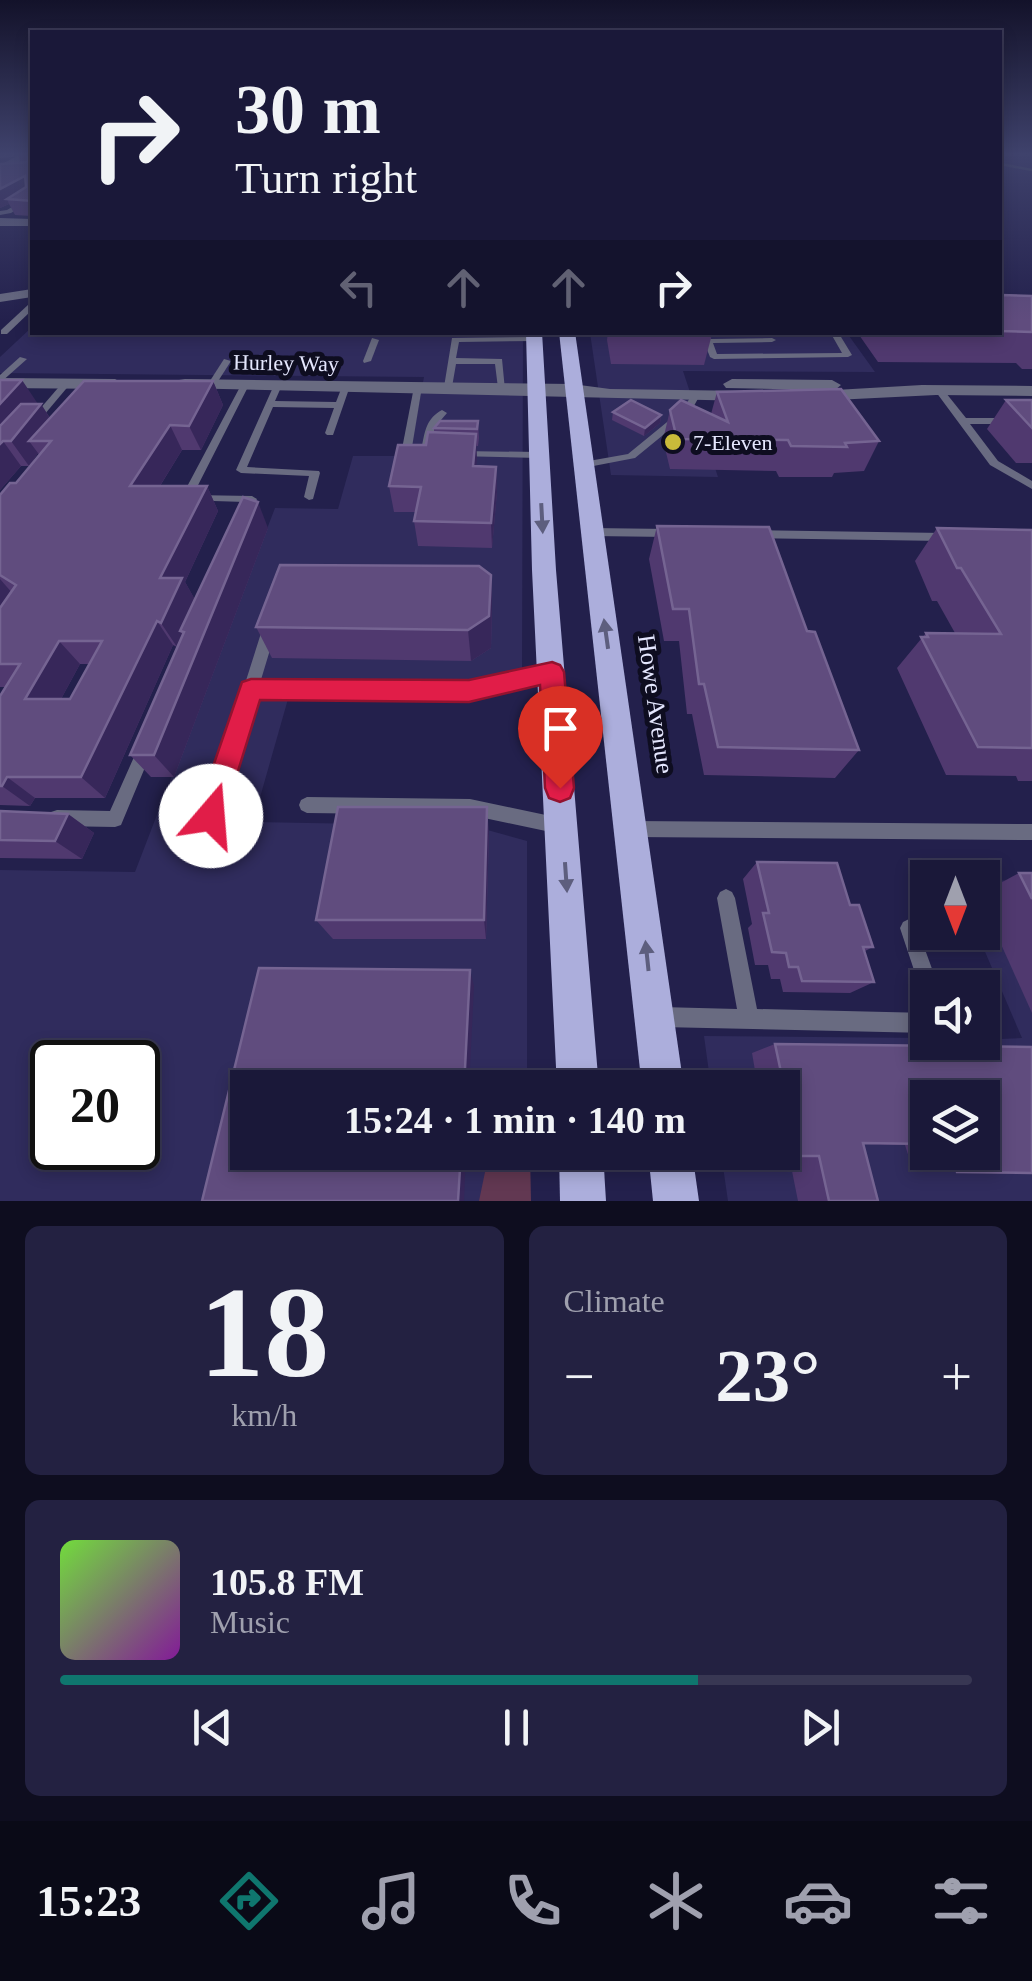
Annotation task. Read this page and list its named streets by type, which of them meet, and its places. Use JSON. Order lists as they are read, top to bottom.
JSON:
{
  "streets": {
    "main road": ["Howe Avenue"],
    "street": ["Hurley Way"]
  },
  "crossings": [
    ["Hurley Way", "Howe Avenue"]
  ],
  "places": ["7-Eleven"],
  "north": "bottom",
  "page": {
    "turn": ["30 m", "Turn right"],
    "limit": "20",
    "trip": "15:24 · 1 min · 140 m",
    "tile": [
      ["18", "km/h"],
      "Climate"
    ],
    "heat": ["−", "23°", "+"],
    "song": ["105.8 FM", "Music"],
    "tabs": "15:23"
  }
}
